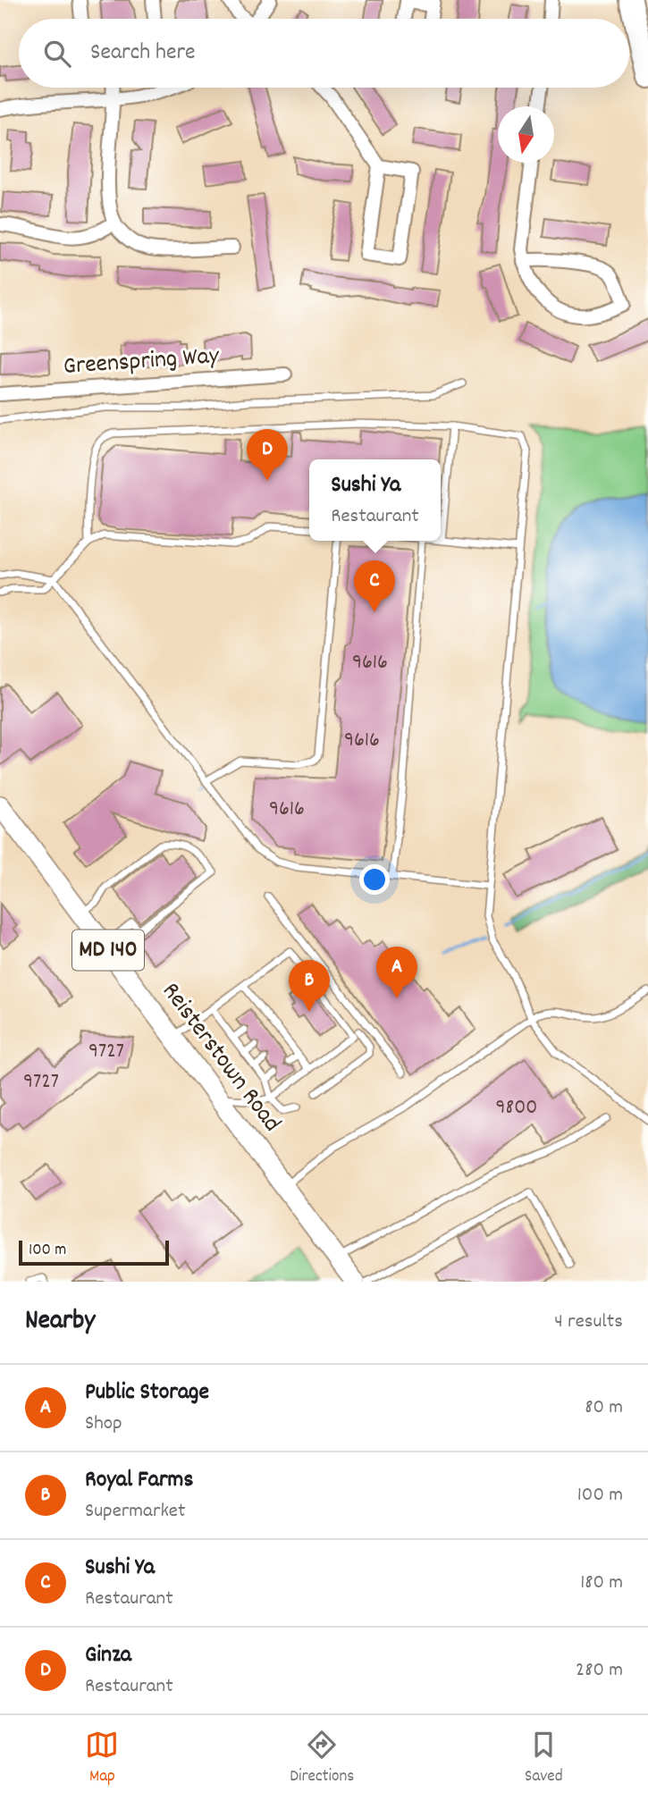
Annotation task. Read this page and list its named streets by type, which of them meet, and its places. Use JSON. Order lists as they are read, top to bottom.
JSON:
{
  "streets": {
    "main road": ["MD 140", "Reisterstown Road"],
    "street": ["Greenspring Way"]
  },
  "house_numbers": [
    "9616",
    "9616",
    "9616",
    "9727",
    "9727",
    "9800"
  ],
  "scale_bar": "100 m",
  "north": "bottom",
  "page": {
    "search": "Search here",
    "pins": [
      "D",
      "C",
      "A",
      "B"
    ],
    "popup": ["Sushi Ya", "Restaurant"],
    "scale": "100 m",
    "heading": ["Nearby", "4 results"],
    "list": [
      {
        "mark": "A",
        "name": "Public Storage",
        "note": "Shop",
        "value": "80 m"
      },
      {
        "mark": "B",
        "name": "Royal Farms",
        "note": "Supermarket",
        "value": "100 m"
      },
      {
        "mark": "C",
        "name": "Sushi Ya",
        "note": "Restaurant",
        "value": "180 m"
      },
      {
        "mark": "D",
        "name": "Ginza",
        "note": "Restaurant",
        "value": "280 m"
      }
    ],
    "nav": ["Map", "Directions", "Saved"]
  }
}
